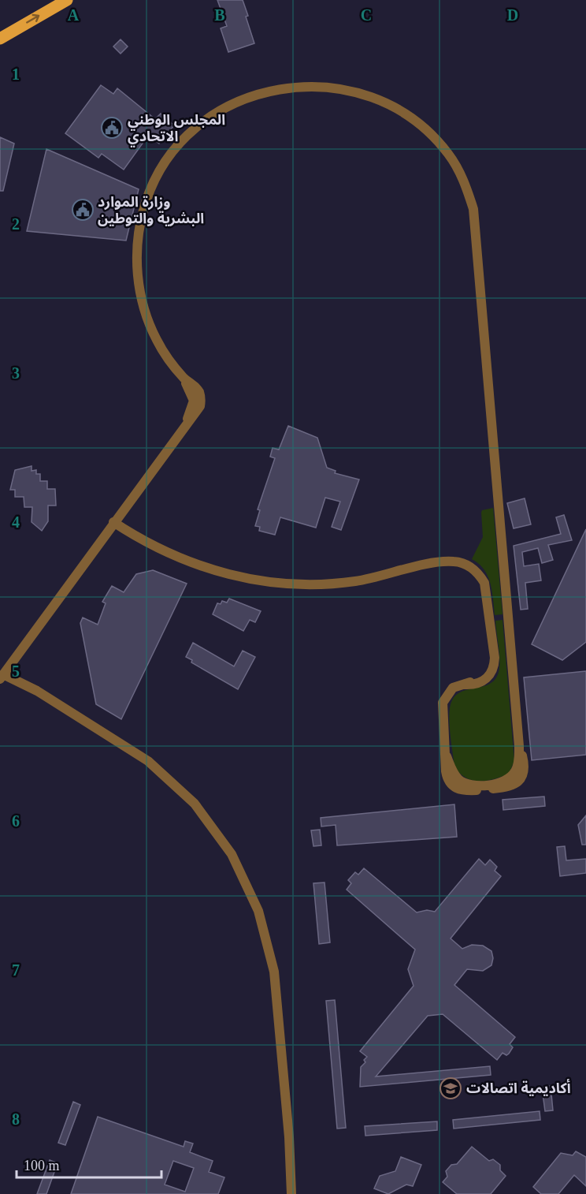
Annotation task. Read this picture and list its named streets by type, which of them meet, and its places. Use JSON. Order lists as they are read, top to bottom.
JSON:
{
  "places": {
    "public building": ["المجلس الوطني الاتحادي", "وزارة الموارد البشرية والتوطين"],
    "school or university": ["أكاديمية اتصالات"]
  },
  "scale_bar": "100 m",
  "grid": {
    "columns": [
      "A",
      "B",
      "C",
      "D"
    ],
    "rows": [
      "1",
      "2",
      "3",
      "4",
      "5",
      "6",
      "7",
      "8"
    ]
  }
}
